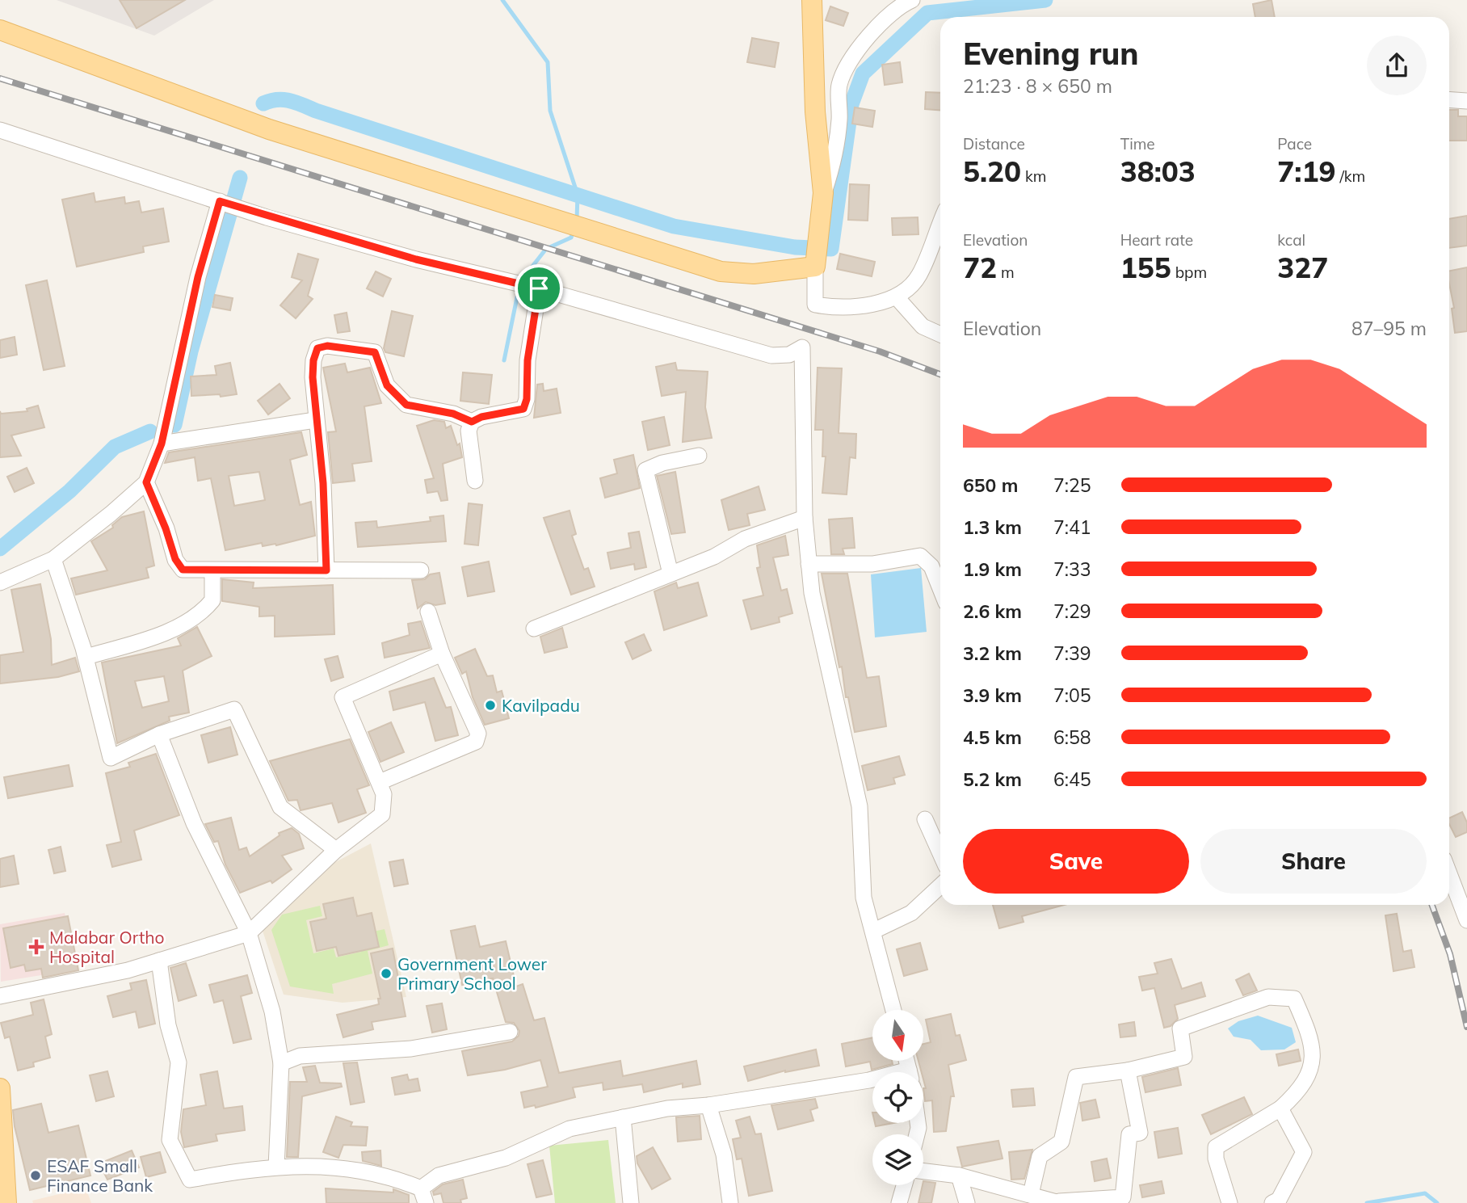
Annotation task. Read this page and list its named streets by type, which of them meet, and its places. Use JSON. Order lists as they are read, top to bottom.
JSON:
{
  "places": {
    "other": ["Kavilpadu", "Government Lower Primary School", "ESAF Small Finance Bank"],
    "health": ["Malabar Ortho Hospital"]
  },
  "north": "bottom",
  "page": {
    "heading": ["Evening run", "21:23 · 8 × 650 m"],
    "stats": [
      ["Distance", "5.20 km"],
      ["Time", "38:03"],
      ["Pace", "7:19 /km"],
      ["Elevation", "72 m"],
      ["Heart rate", "155 bpm"],
      ["kcal", "327"]
    ],
    "chart": ["Elevation", "87–95 m"],
    "list": [
      {
        "name": "650 m",
        "note": "7:25"
      },
      {
        "name": "1.3 km",
        "note": "7:41"
      },
      {
        "name": "1.9 km",
        "note": "7:33"
      },
      {
        "name": "2.6 km",
        "note": "7:29"
      },
      {
        "name": "3.2 km",
        "note": "7:39"
      },
      {
        "name": "3.9 km",
        "note": "7:05"
      },
      {
        "name": "4.5 km",
        "note": "6:58"
      },
      {
        "name": "5.2 km",
        "note": "6:45"
      }
    ],
    "buttons": ["Save", "Share"]
  }
}
